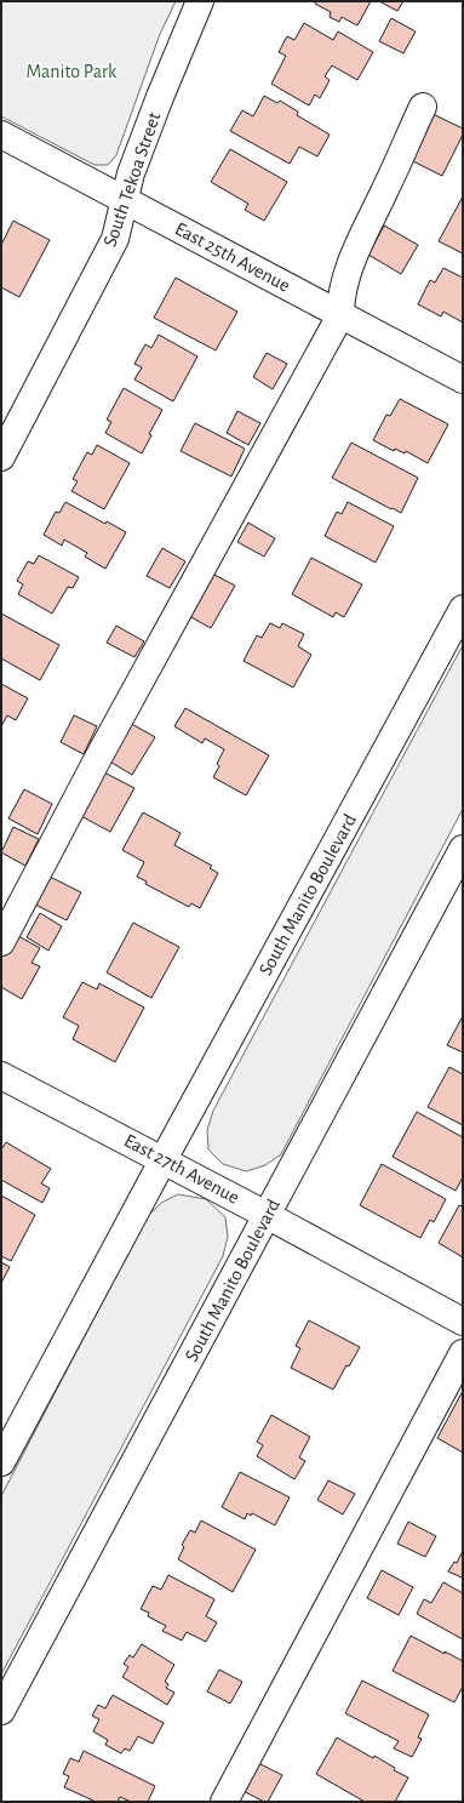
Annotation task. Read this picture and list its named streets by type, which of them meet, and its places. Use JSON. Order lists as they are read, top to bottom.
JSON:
{
  "streets": {
    "street": [
      "South Tekoa Street",
      "East 25th Avenue",
      "South Manito Boulevard",
      "East 27th Avenue"
    ]
  },
  "crossings": [
    ["South Tekoa Street", "East 25th Avenue"],
    ["South Manito Boulevard", "East 27th Avenue"]
  ],
  "parks": ["Manito Park"]
}
